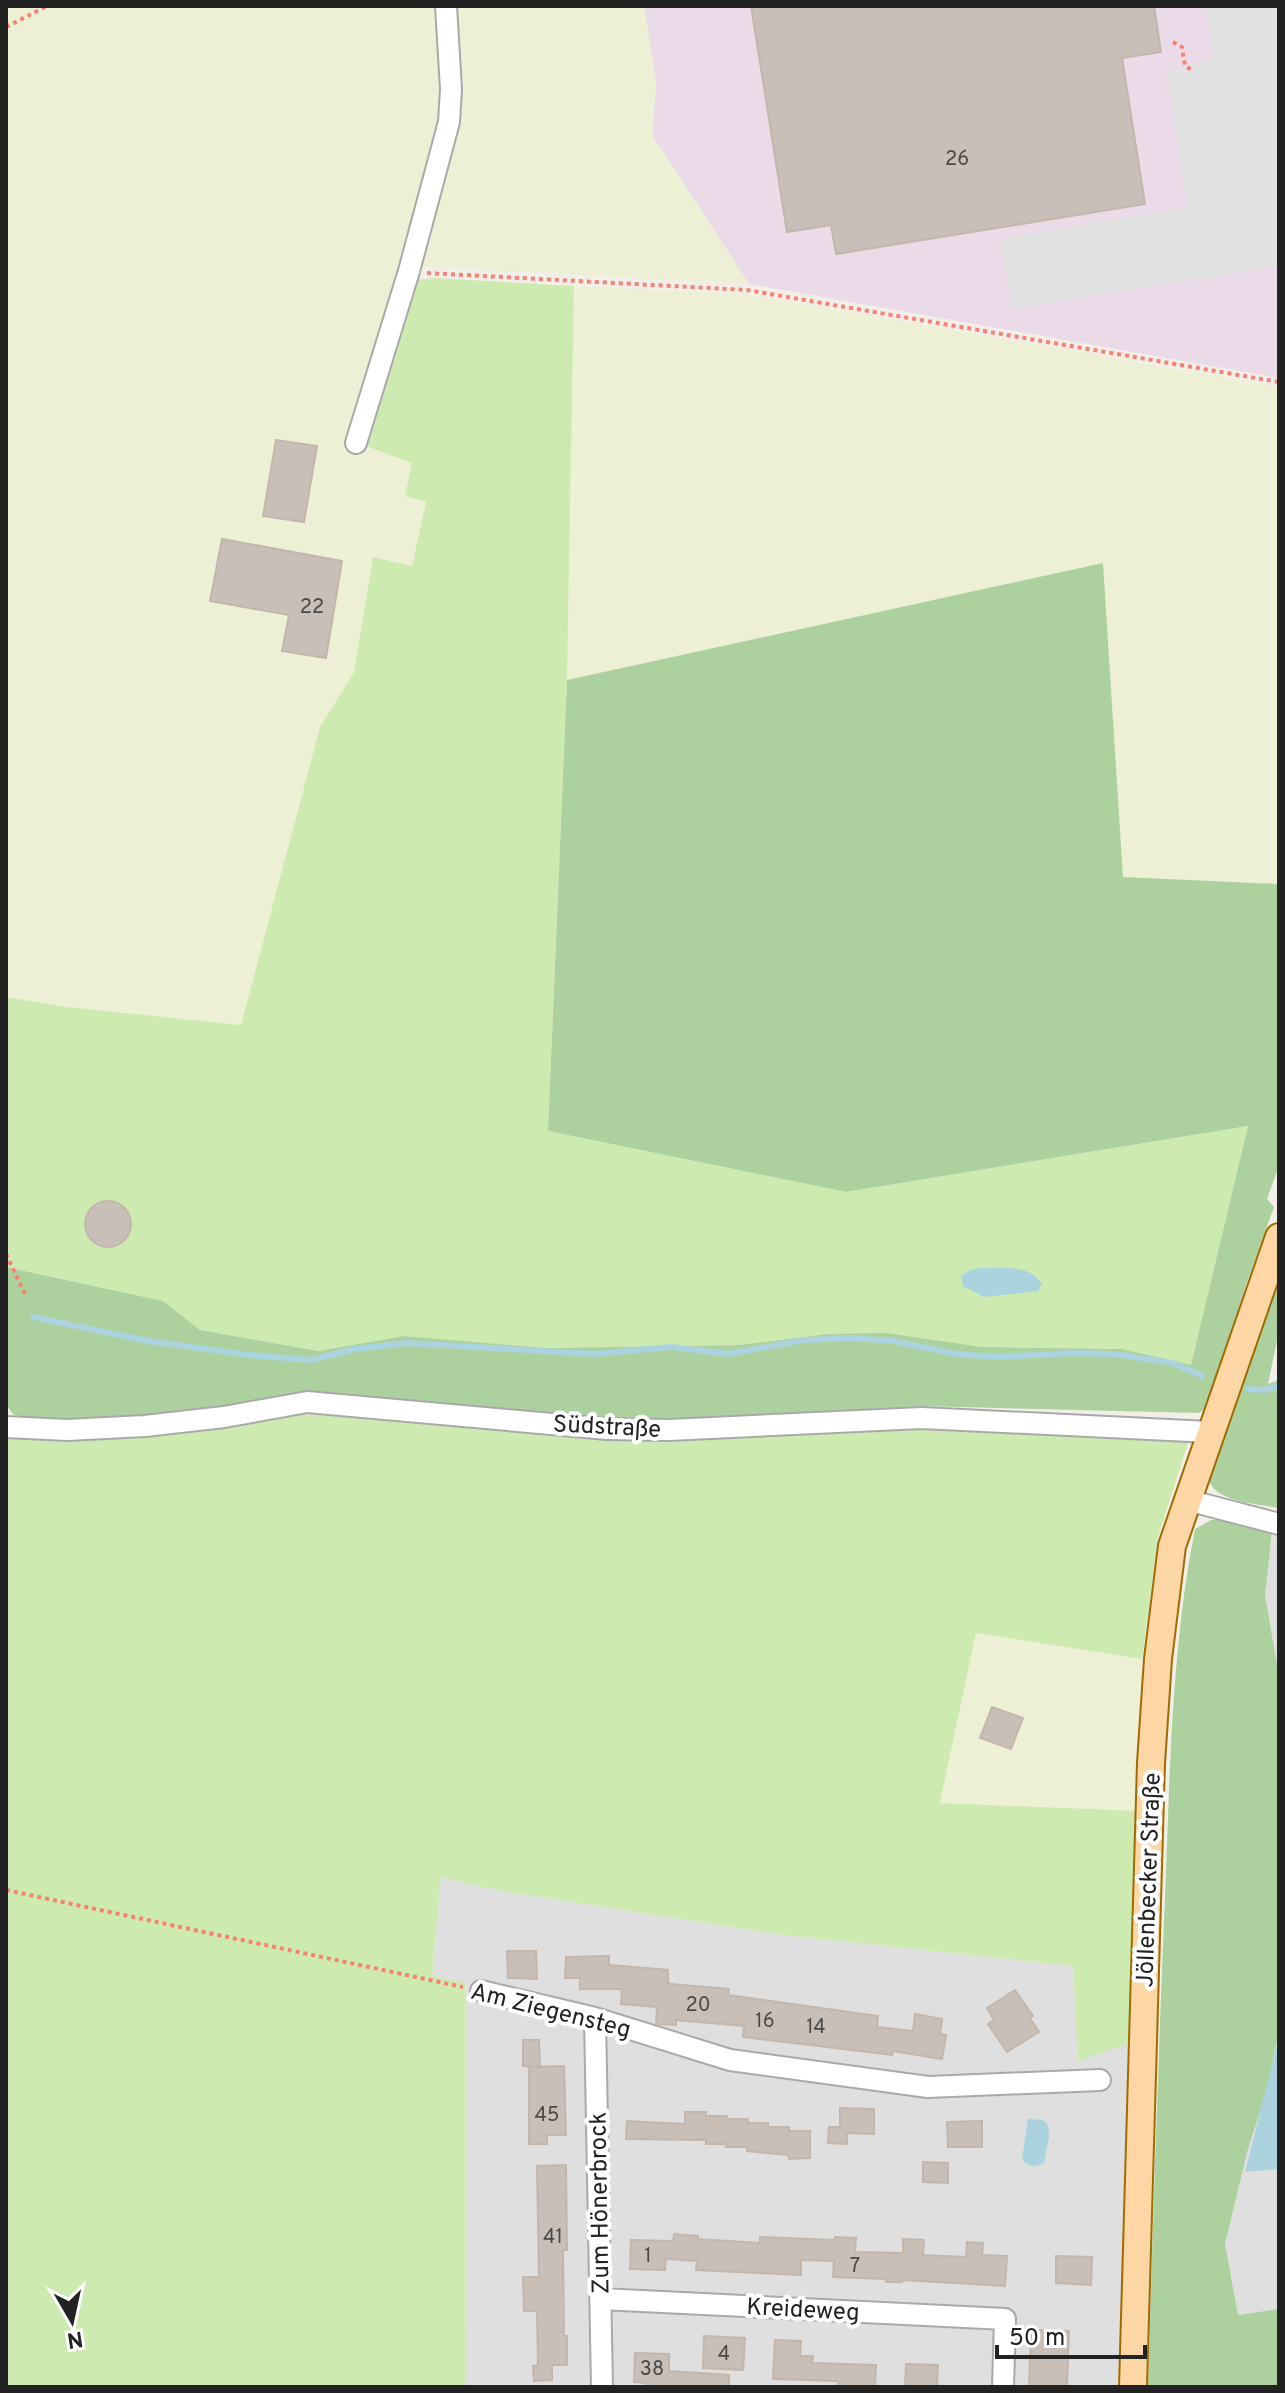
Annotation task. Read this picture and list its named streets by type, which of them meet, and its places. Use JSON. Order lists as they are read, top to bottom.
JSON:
{
  "streets": {
    "main road": ["Jöllenbecker Straße"],
    "street": [
      "Südstraße",
      "Am Ziegensteg",
      "Zum Hönerbrock",
      "Kreideweg"
    ]
  },
  "crossings": [
    ["Südstraße", "Jöllenbecker Straße"],
    ["Am Ziegensteg", "Zum Hönerbrock"],
    ["Zum Hönerbrock", "Kreideweg"]
  ],
  "house_numbers": [
    "26",
    "22",
    "20",
    "16",
    "14",
    "45",
    "41",
    "1",
    "7",
    "4",
    "38"
  ],
  "scale_bar": "50 m",
  "north": "bottom"
}
